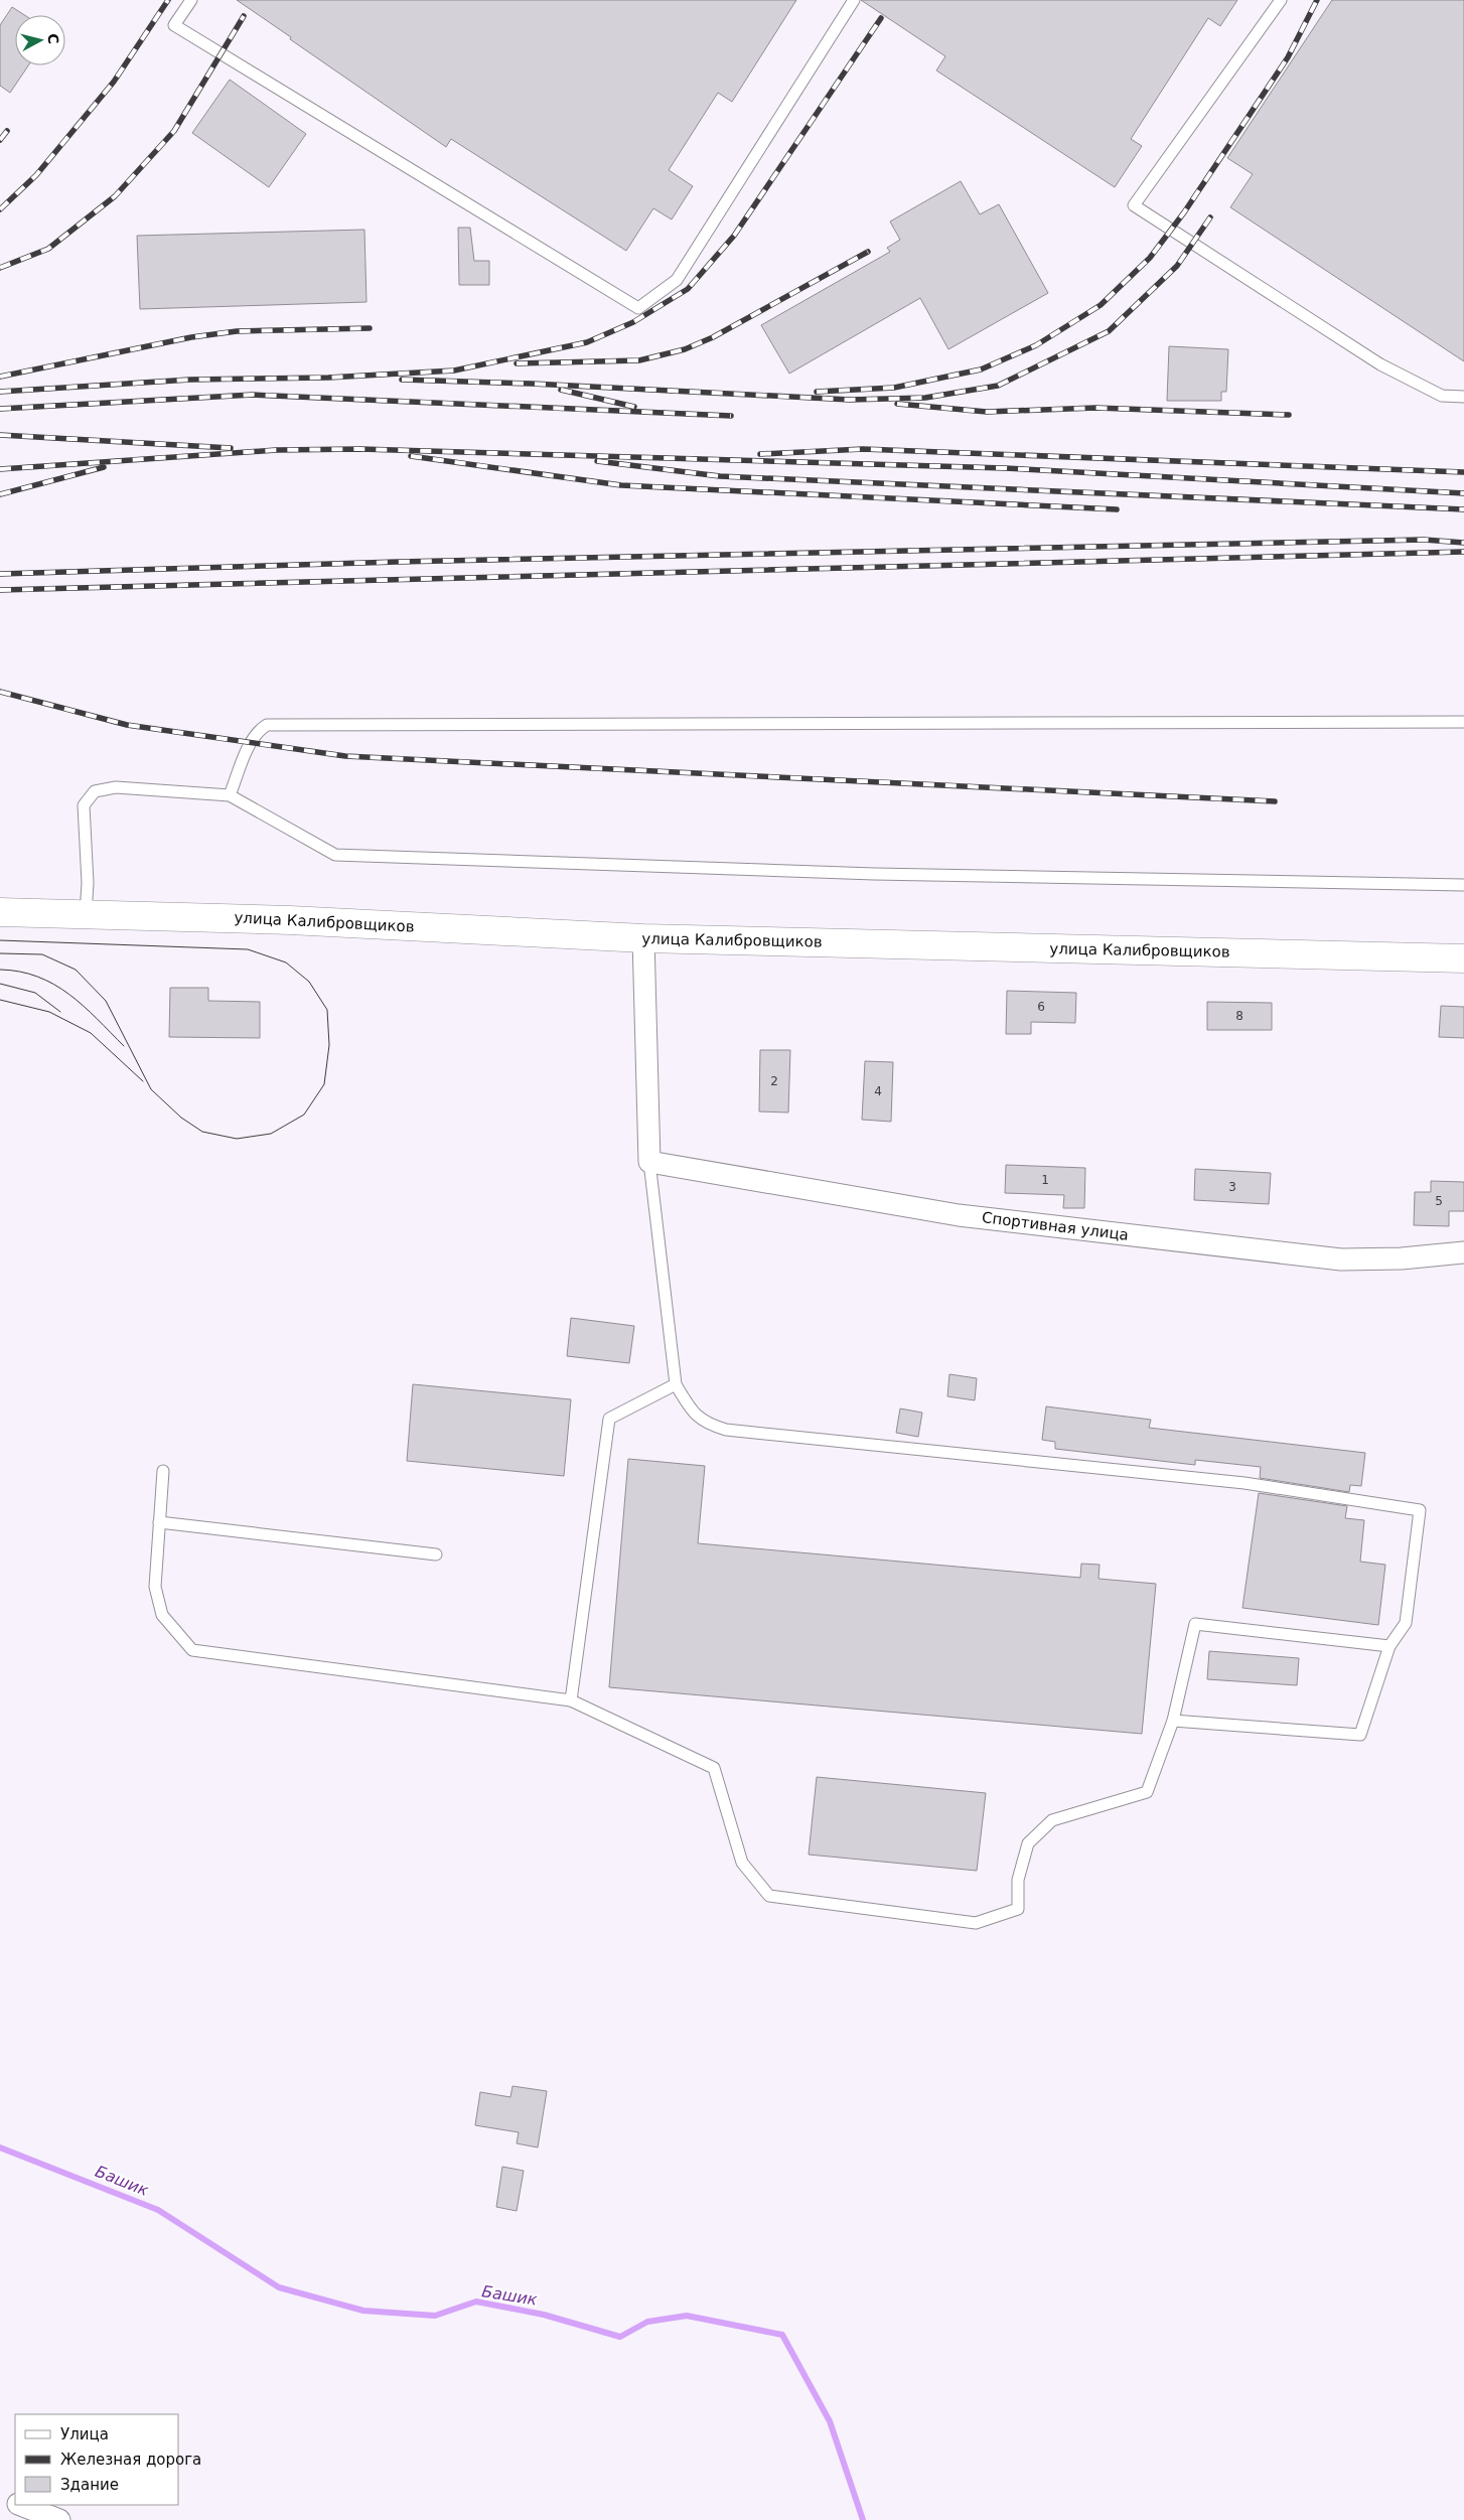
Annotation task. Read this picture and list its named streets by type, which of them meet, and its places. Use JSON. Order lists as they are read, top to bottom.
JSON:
{
  "streets": {
    "street": ["улица Калибровщиков", "Спортивная улица"]
  },
  "water": ["Башик"],
  "house_numbers": [
    "6",
    "8",
    "2",
    "4",
    "1",
    "3",
    "5"
  ],
  "legend": ["Улица", "Железная дорога", "Здание"],
  "north": "right"
}
